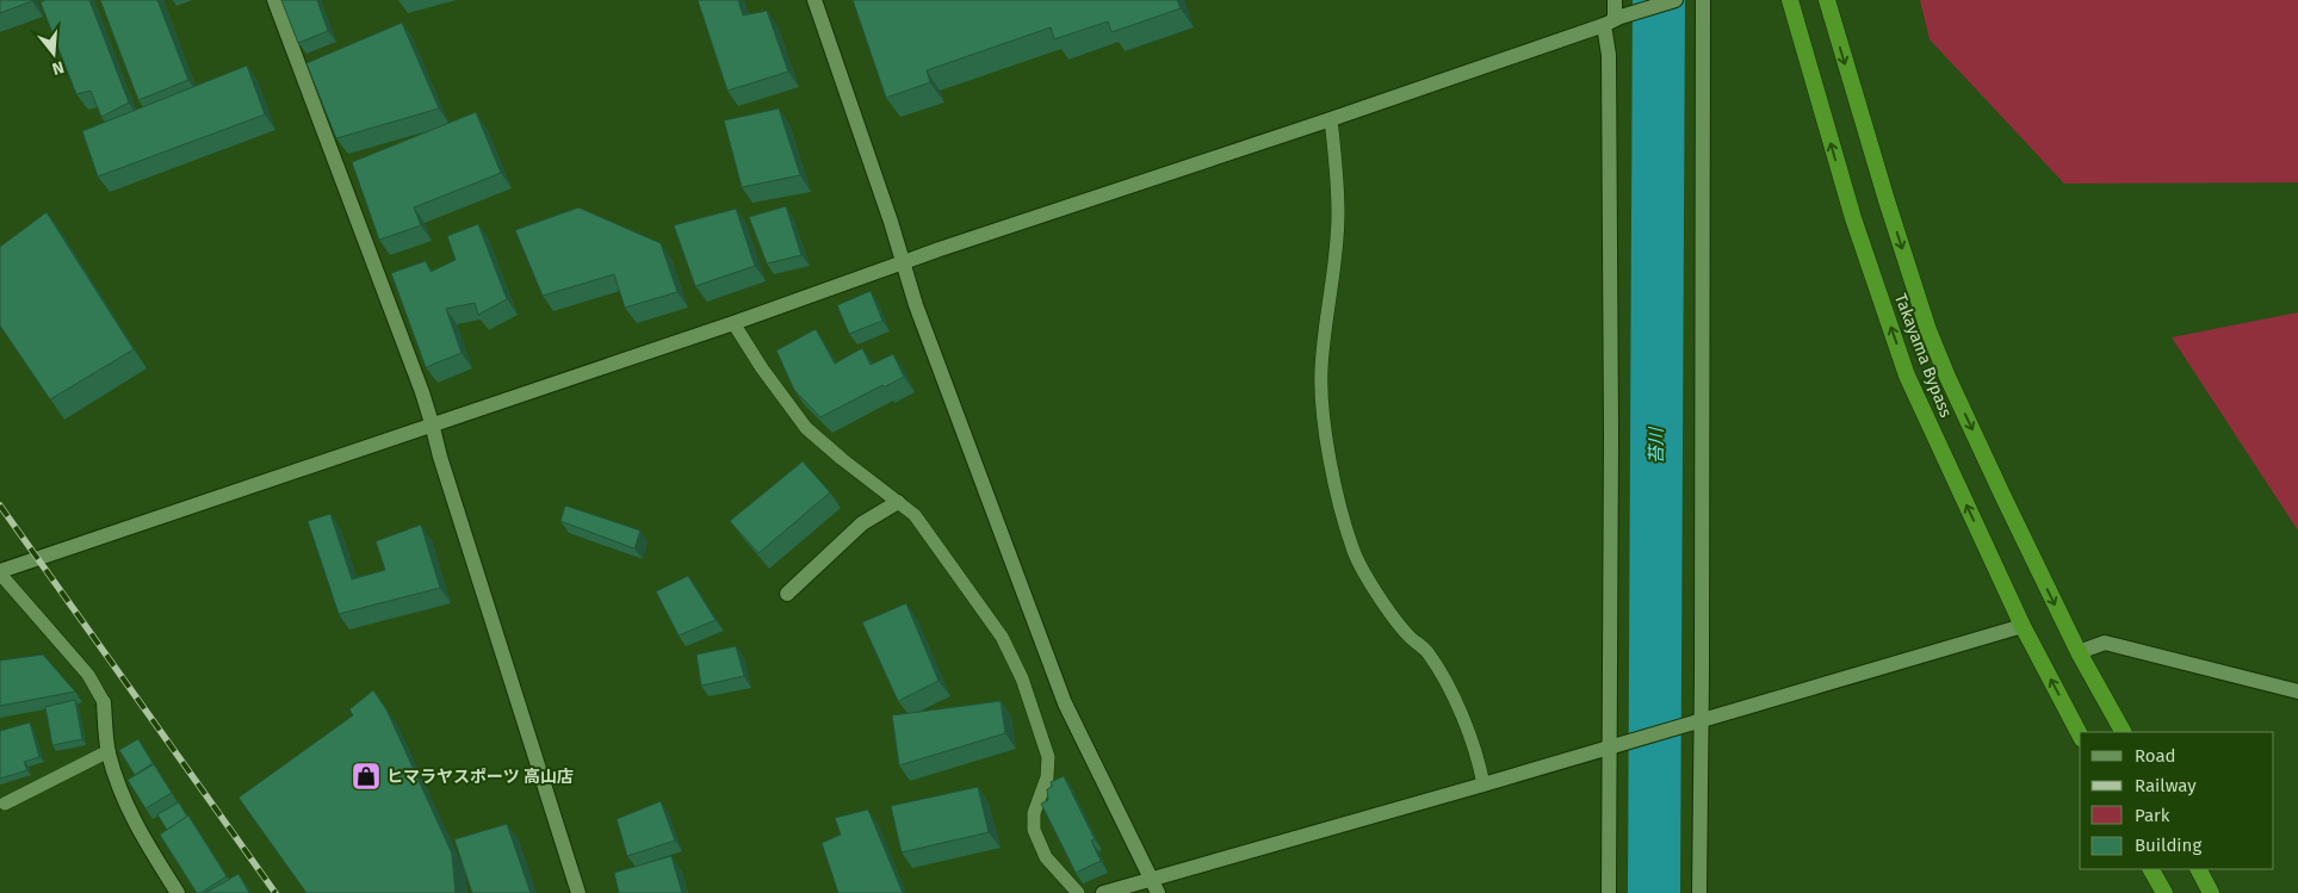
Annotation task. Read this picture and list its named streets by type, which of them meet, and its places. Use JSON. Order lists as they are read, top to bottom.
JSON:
{
  "streets": {
    "highway": ["Takayama Bypass"]
  },
  "water": ["苔川"],
  "places": {
    "shop": ["ヒマラヤスポーツ 高山店"]
  },
  "legend": [
    "Road",
    "Railway",
    "Park",
    "Building"
  ],
  "north": "bottom"
}
